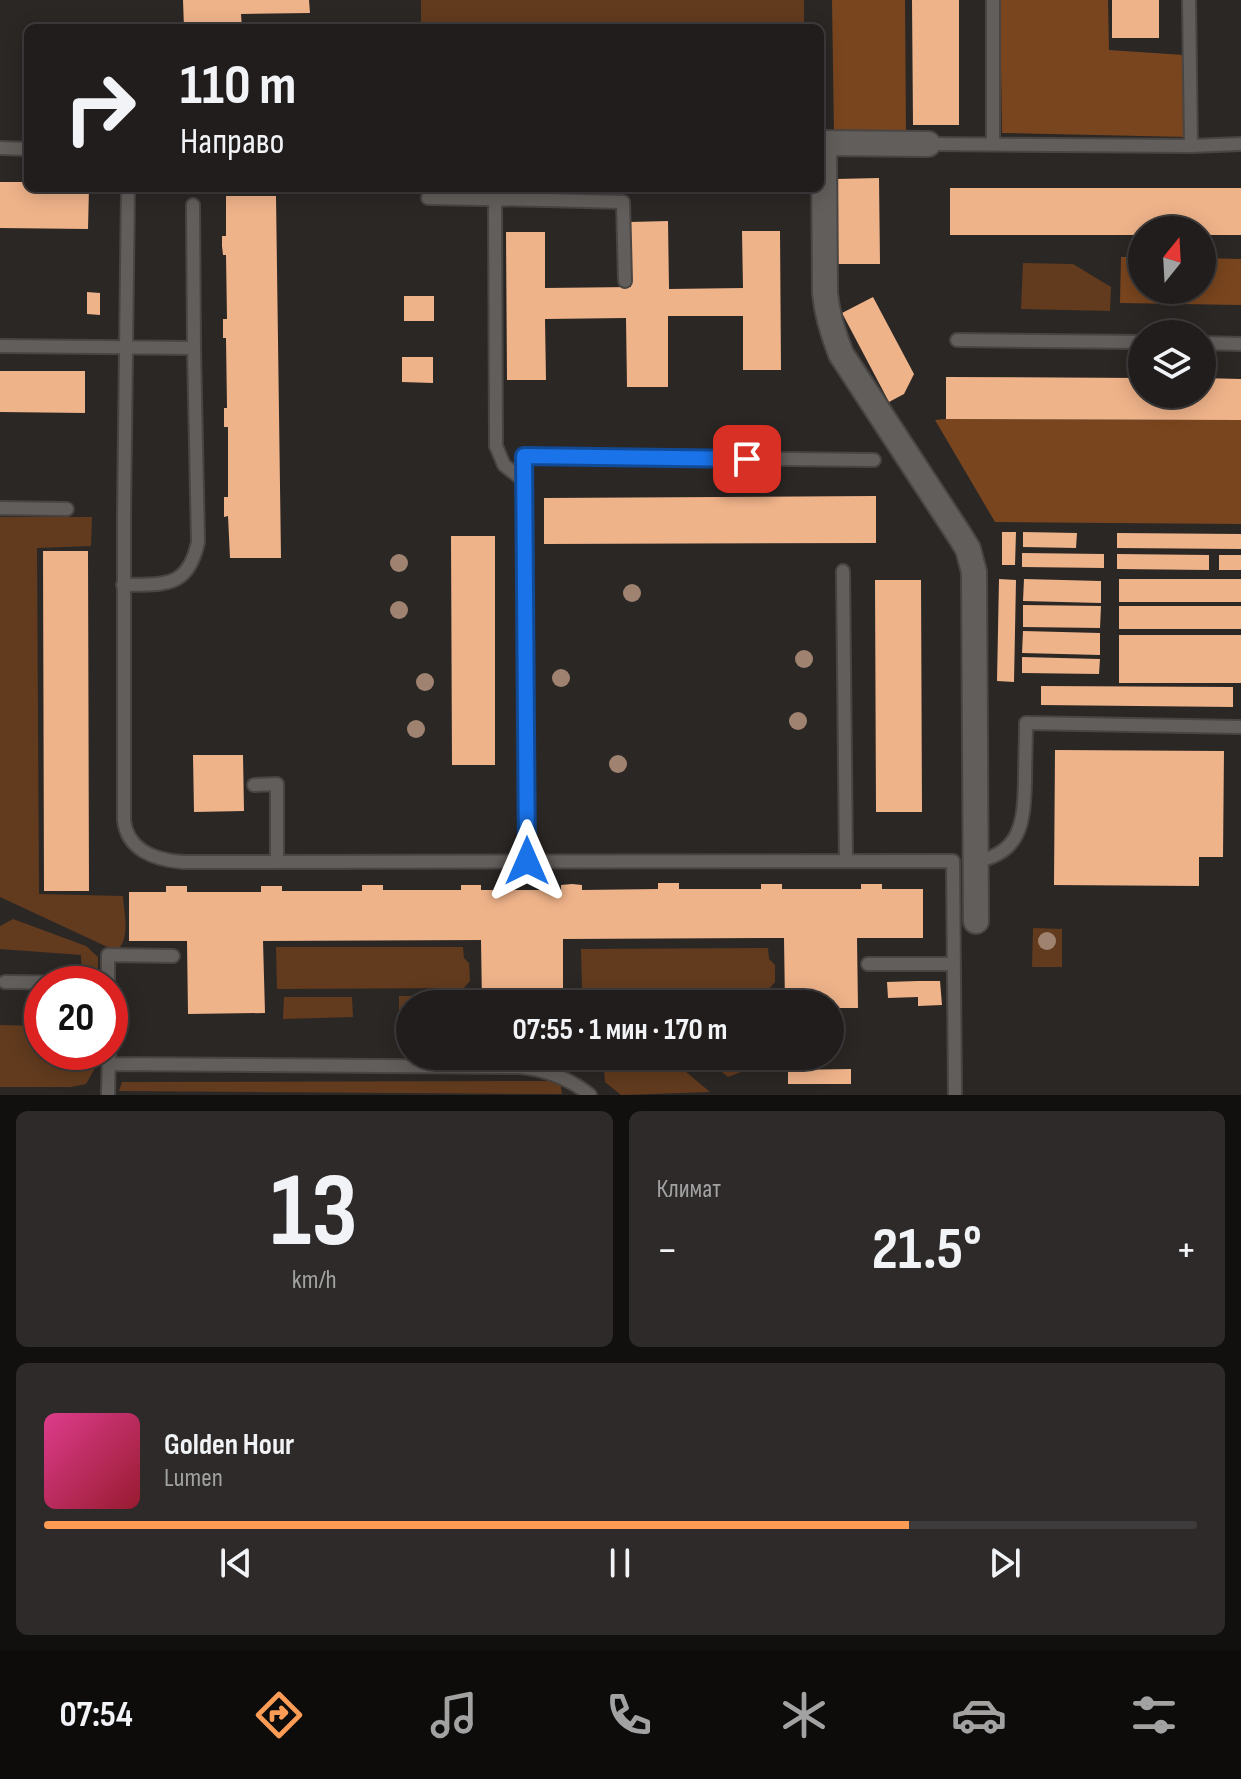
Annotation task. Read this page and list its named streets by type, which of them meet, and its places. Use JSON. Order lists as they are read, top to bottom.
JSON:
{
  "north": "top",
  "page": {
    "turn": ["110 m", "Направо"],
    "limit": "20",
    "trip": "07:55 · 1 мин · 170 m",
    "tile": [
      ["13", "km/h"],
      "Климат"
    ],
    "heat": ["−", "21.5°", "+"],
    "song": ["Golden Hour", "Lumen"],
    "tabs": "07:54"
  }
}
